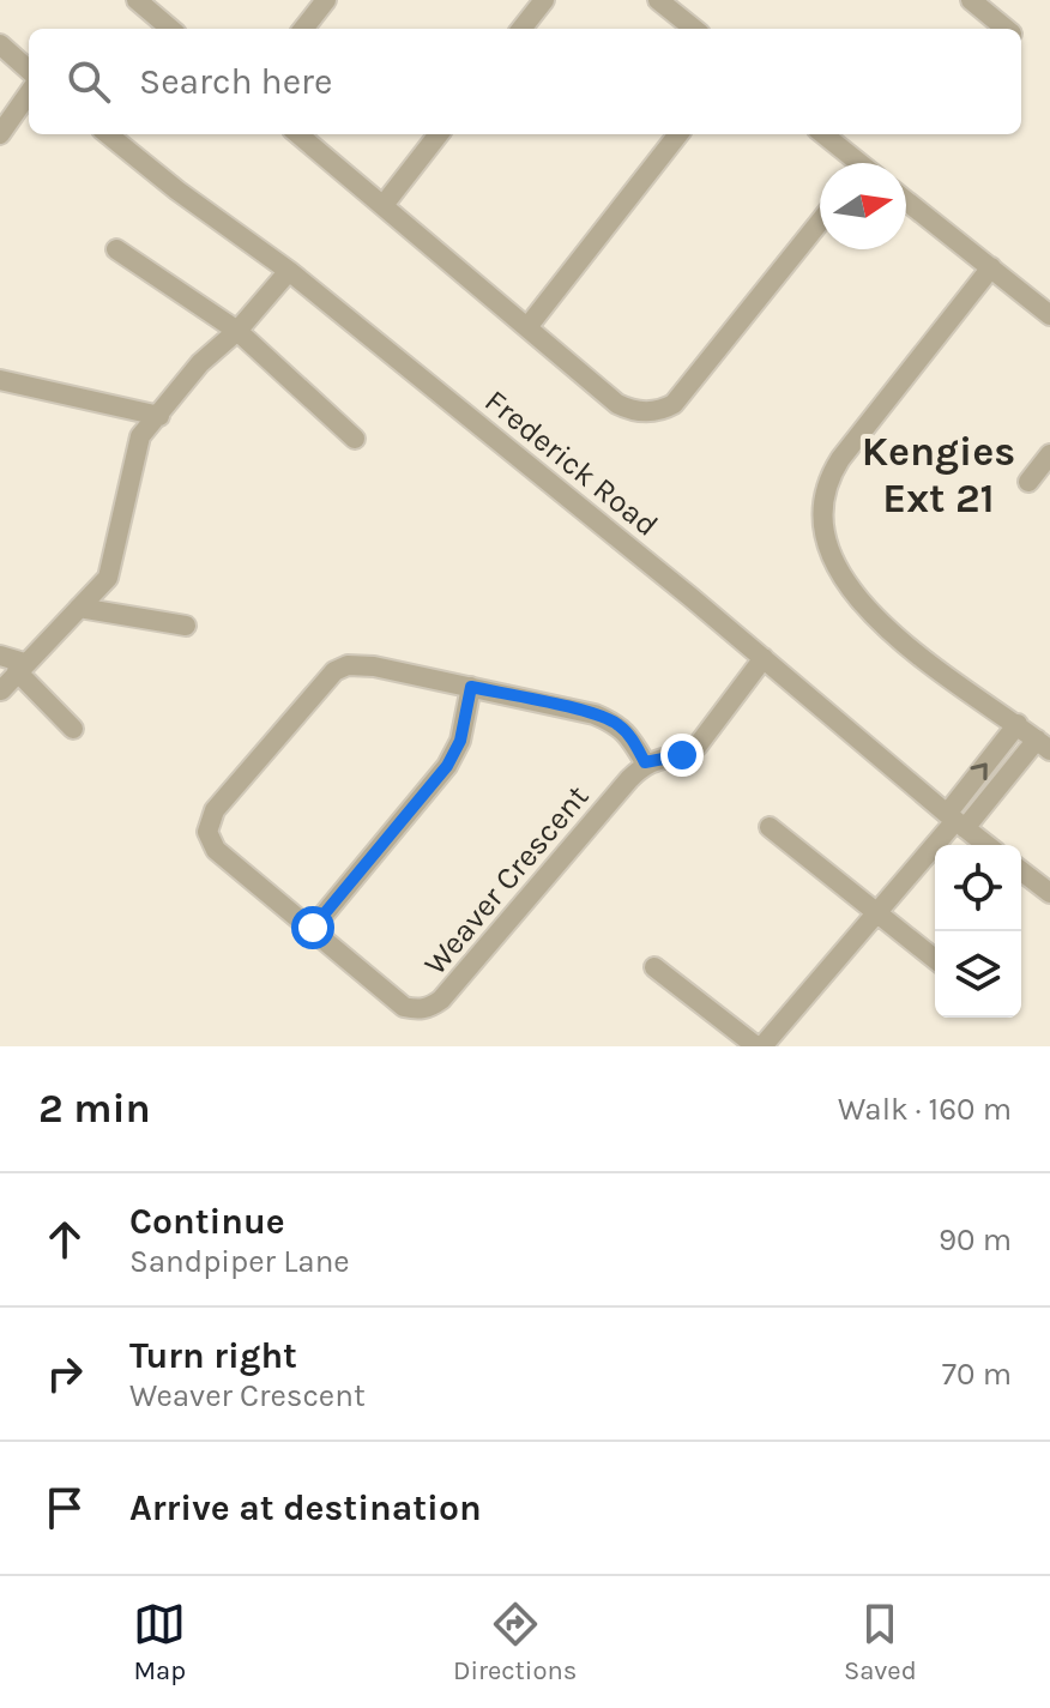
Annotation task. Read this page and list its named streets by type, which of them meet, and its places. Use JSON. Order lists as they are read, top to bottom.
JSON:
{
  "streets": {
    "street": ["Frederick Road", "Weaver Crescent"]
  },
  "districts": ["Kengies Ext 21"],
  "north": "right",
  "page": {
    "search": "Search here",
    "heading": ["2 min", "Walk · 160 m"],
    "list": [
      ["Continue", "Sandpiper Lane", "90 m"],
      ["Turn right", "Weaver Crescent", "70 m"],
      "Arrive at destination"
    ],
    "nav": ["Map", "Directions", "Saved"]
  }
}
